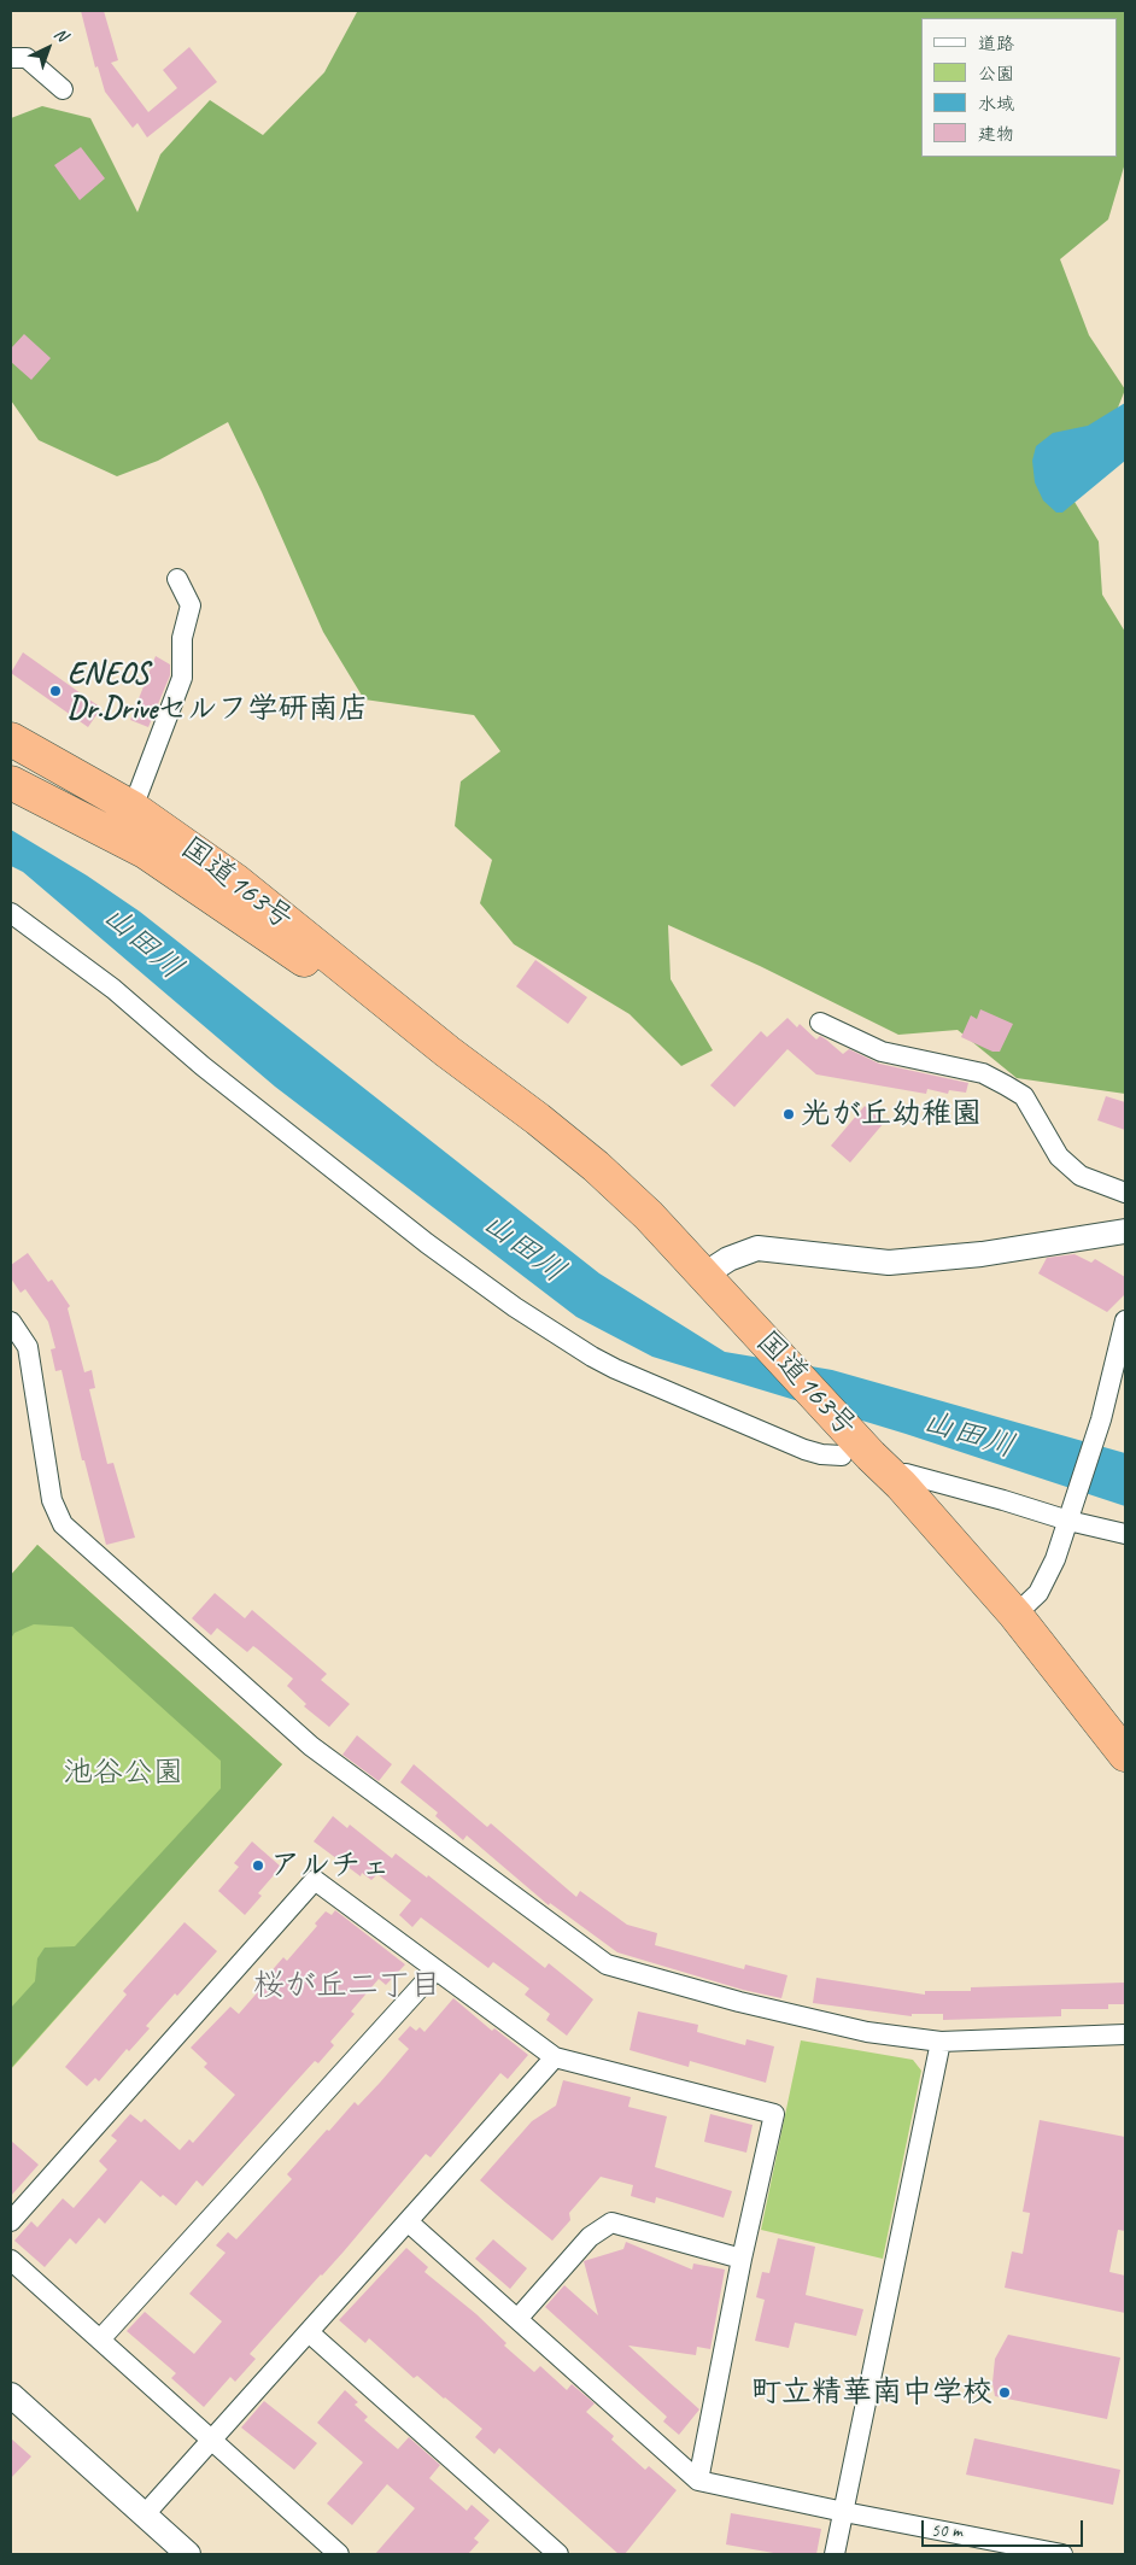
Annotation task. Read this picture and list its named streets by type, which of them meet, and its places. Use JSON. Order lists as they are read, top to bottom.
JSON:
{
  "streets": {
    "highway": ["国道163号"]
  },
  "districts": ["桜が丘二丁目"],
  "water": ["山田川"],
  "parks": ["池谷公園"],
  "places": [
    "ENEOS Dr.Driveセルフ学研南店",
    "光が丘幼稚園",
    "アルチェ",
    "町立精華南中学校"
  ],
  "legend": [
    "道路",
    "公園",
    "水域",
    "建物"
  ],
  "scale_bar": "50 m",
  "north": "top right"
}
